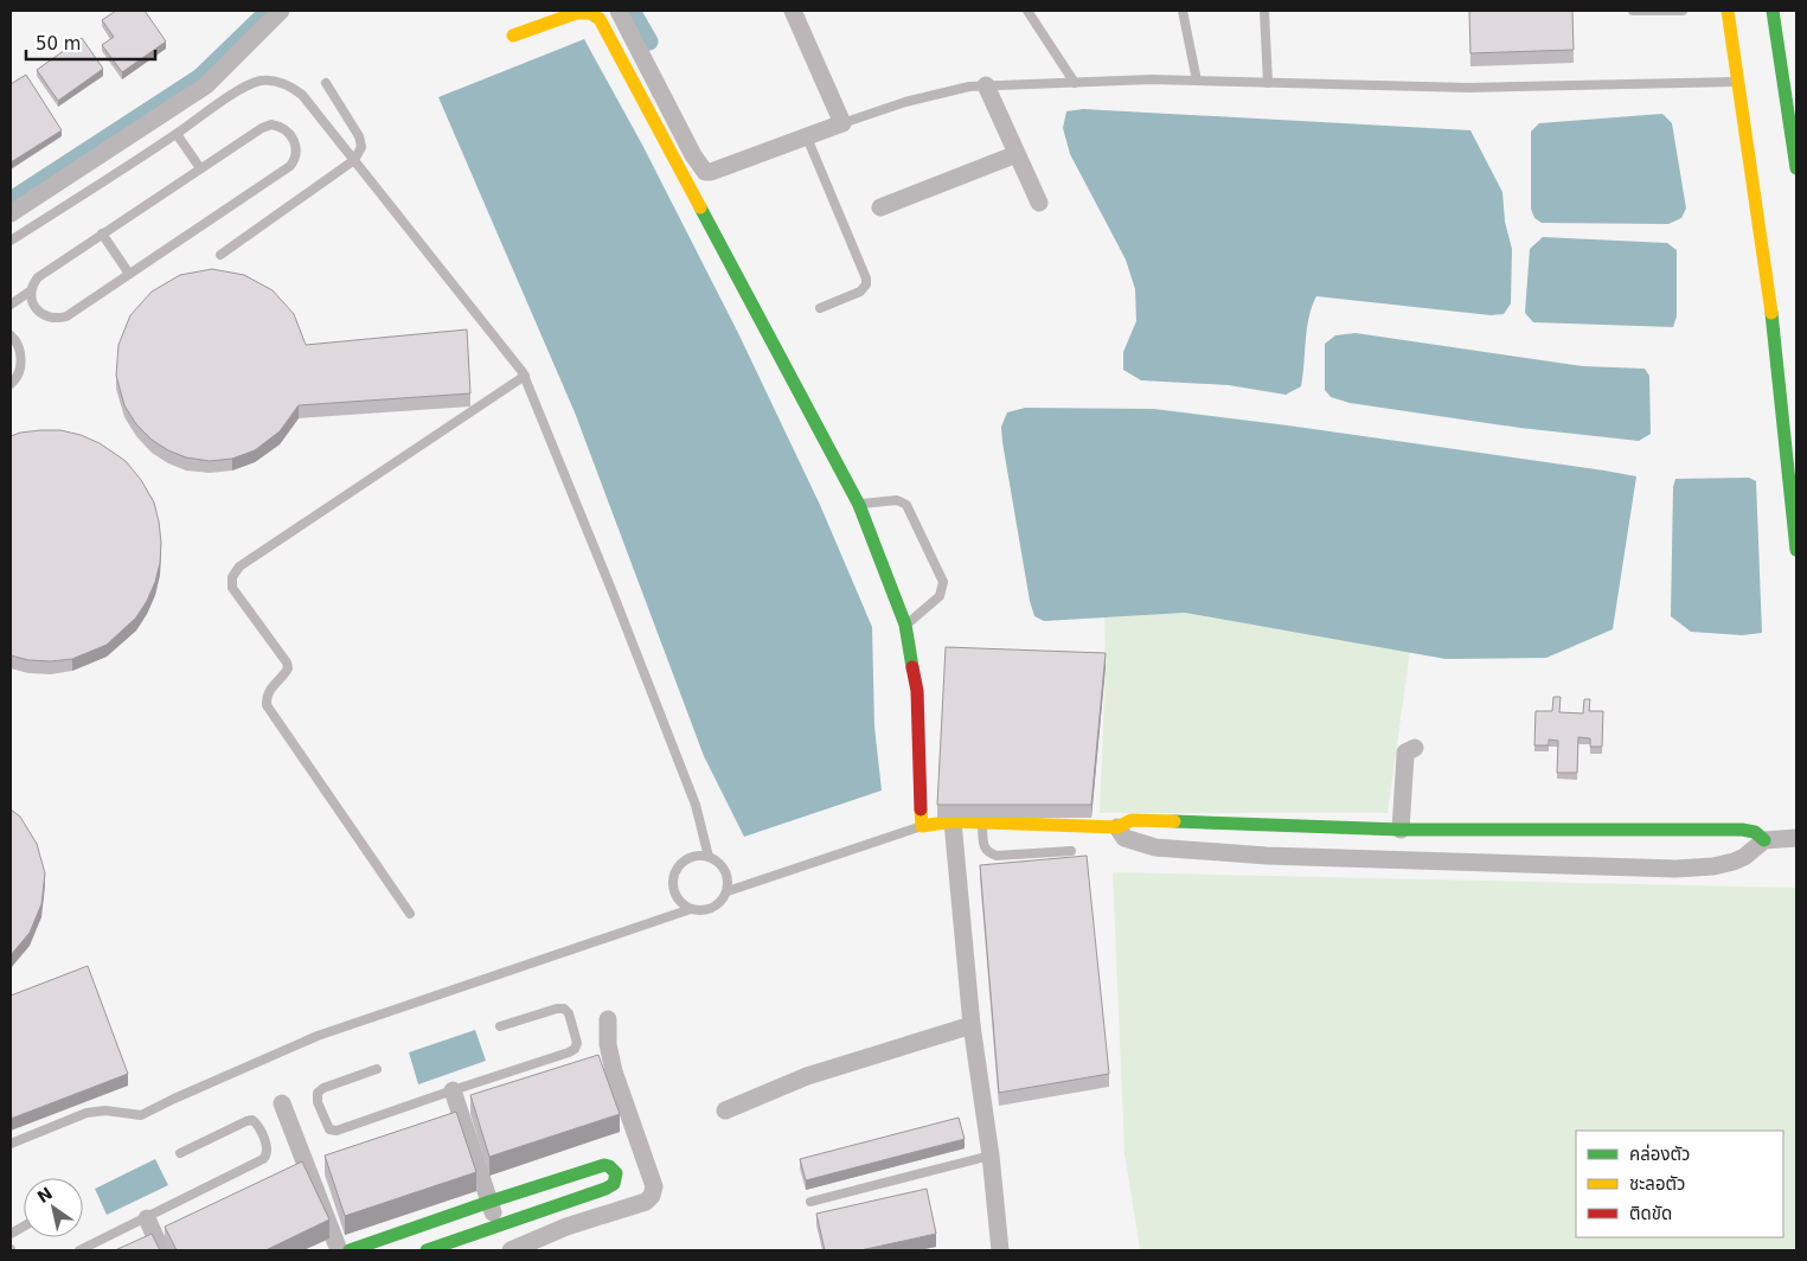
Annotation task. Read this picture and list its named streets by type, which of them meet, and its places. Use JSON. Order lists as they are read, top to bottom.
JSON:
{
  "legend": ["คล่องตัว", "ชะลอตัว", "ติดขัด"],
  "scale_bar": "50 m",
  "north": "top left"
}
